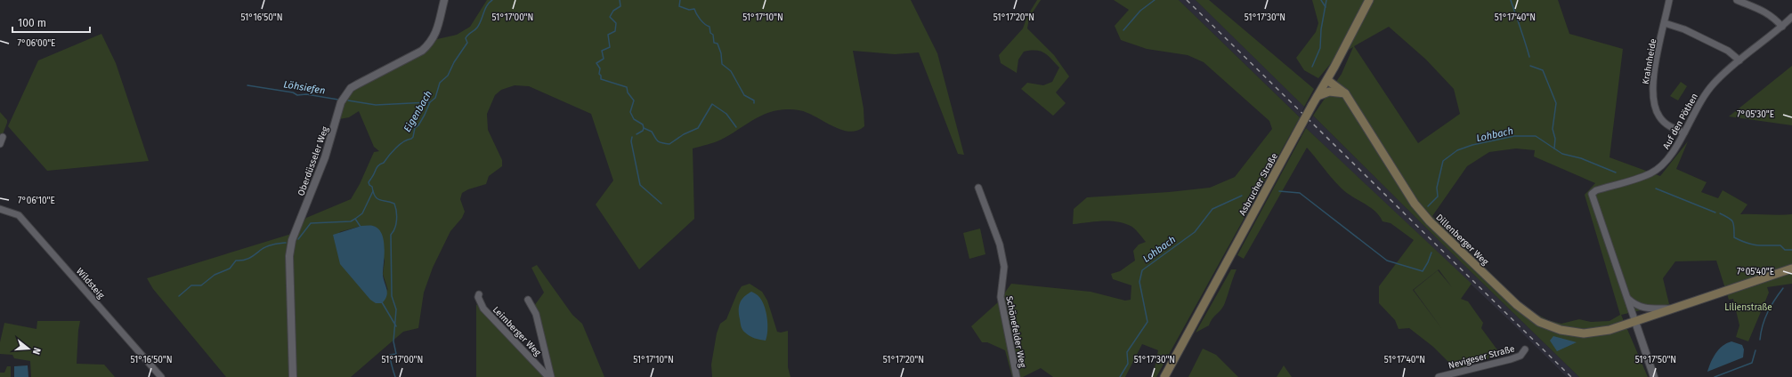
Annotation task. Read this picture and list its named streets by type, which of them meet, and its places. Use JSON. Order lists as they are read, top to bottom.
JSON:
{
  "streets": {
    "main road": ["Asbrucher Straße", "Dillenberger Weg"],
    "street": [
      "Krahnheide",
      "Auf den Pöthen",
      "Oberdüsseler Weg",
      "Wildsteig",
      "Leimberger Weg",
      "Schönefelder Weg",
      "Nevigeser Straße"
    ]
  },
  "crossings": [
    ["Krahnheide", "Auf den Pöthen"],
    ["Auf den Pöthen", "Dillenberger Weg"],
    ["Asbrucher Straße", "Dillenberger Weg"]
  ],
  "water": ["Löhsiefen", "Eigenbach", "Lohbach"],
  "parks": ["Lilienstraße"],
  "scale_bar": "100 m",
  "north": "right",
  "coordinates": [
    "51°16'50\"N",
    "51°17'00\"N",
    "51°17'10\"N",
    "51°17'20\"N",
    "51°17'30\"N",
    "51°17'40\"N",
    "7°06'00\"E",
    "7°05'30\"E",
    "7°06'10\"E",
    "7°05'40\"E",
    "51°17'50\"N"
  ]
}
